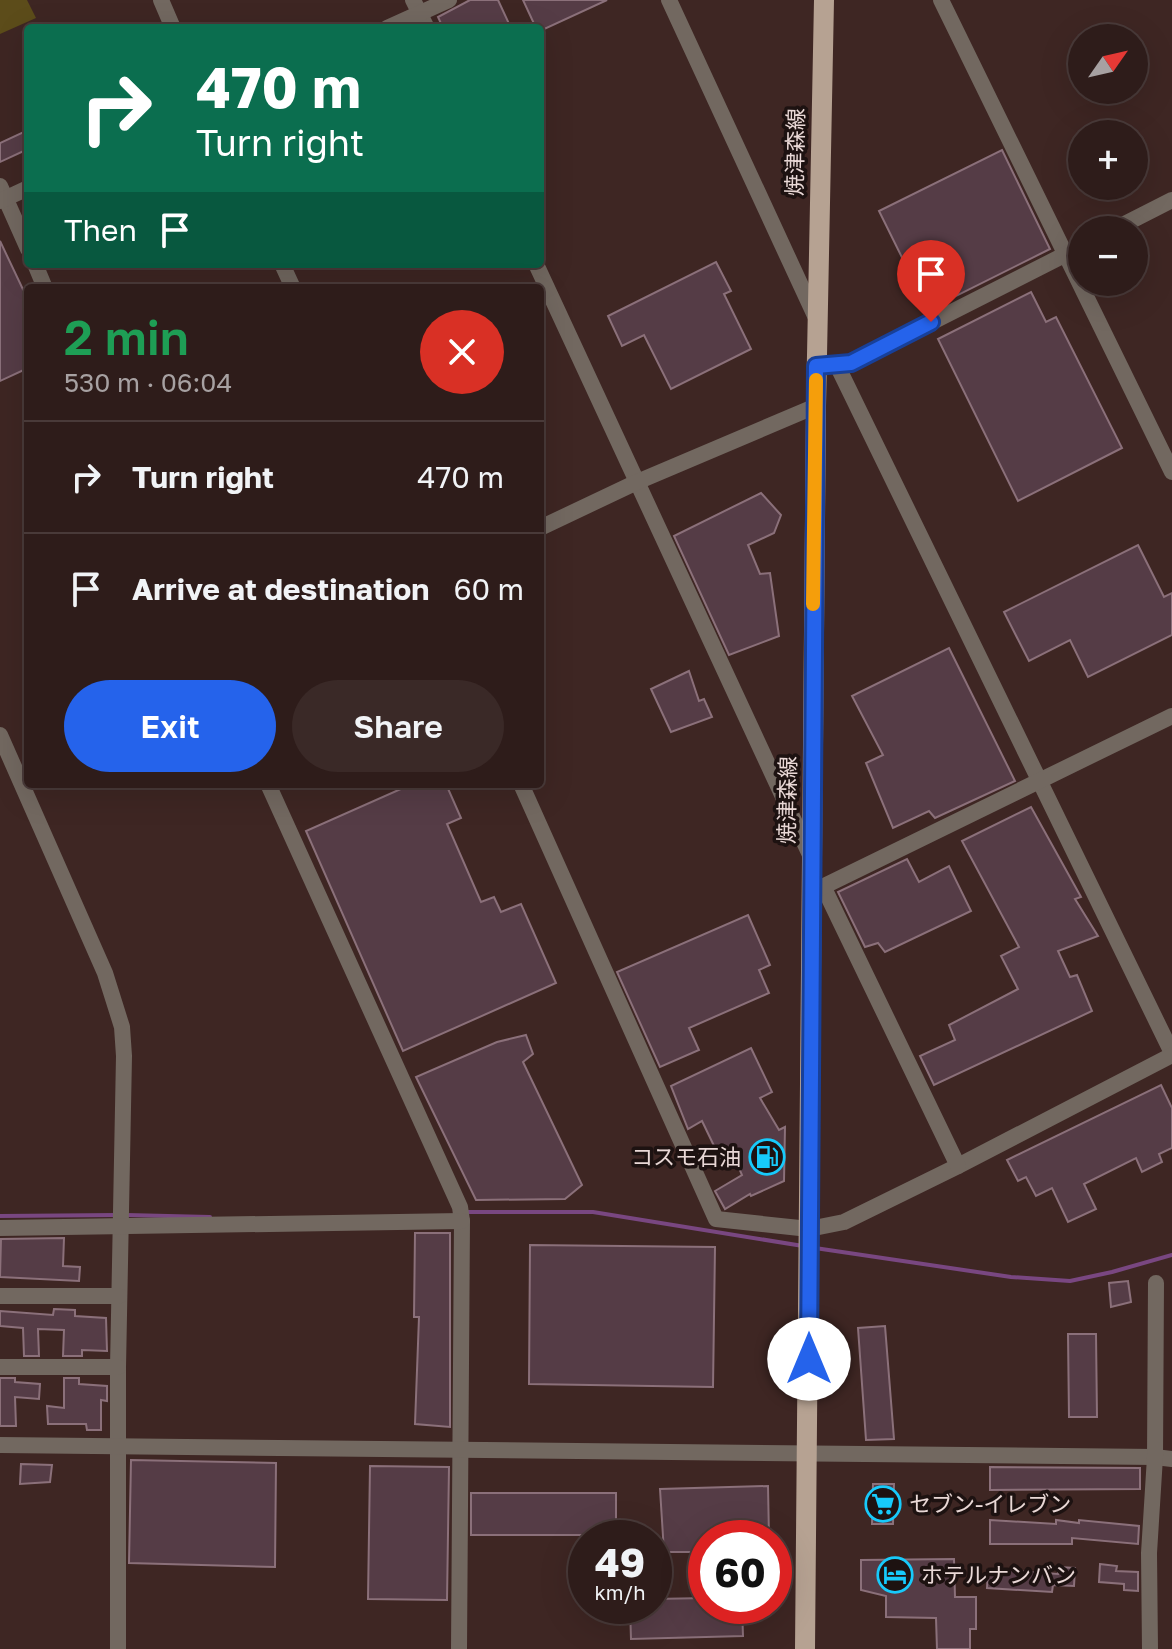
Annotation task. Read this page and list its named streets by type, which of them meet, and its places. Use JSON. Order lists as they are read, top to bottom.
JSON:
{
  "streets": {
    "main road": ["焼津森線"]
  },
  "places": {
    "fuel station": ["コスモ石油"],
    "supermarket": ["セブン-イレブン"],
    "hotel": ["ホテルナンバン"]
  },
  "north": "top right",
  "page": {
    "map_buttons": ["+", "−"],
    "turn": ["470 m", "Turn right"],
    "then": "Then",
    "heading": ["2 min", "530 m · 06:04"],
    "list": [
      {
        "name": "Turn right",
        "value": "470 m"
      },
      {
        "name": "Arrive at destination",
        "value": "60 m"
      }
    ],
    "buttons": ["Exit", "Share"],
    "speed": "49 km/h",
    "limit": "60"
  }
}
